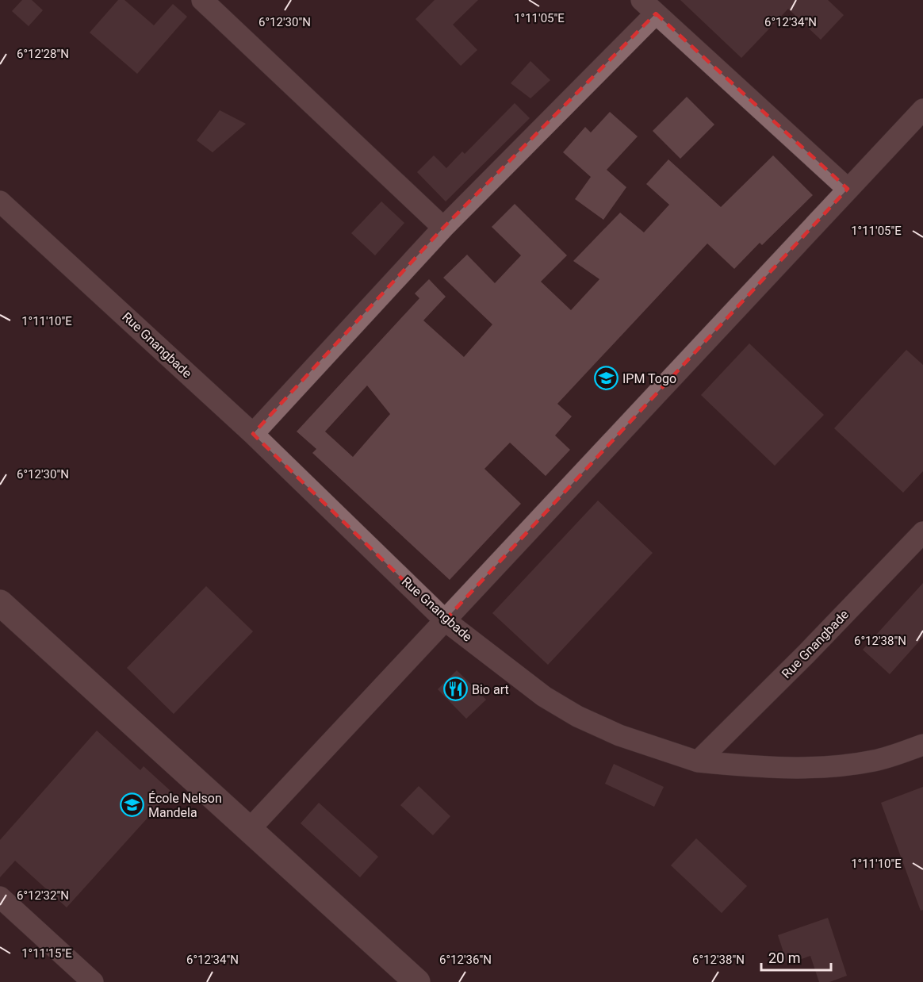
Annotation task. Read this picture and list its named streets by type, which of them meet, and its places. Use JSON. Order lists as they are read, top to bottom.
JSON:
{
  "streets": {
    "street": ["Rue Gnangbade"]
  },
  "places": {
    "school or university": ["IPM Togo", "École Nelson Mandela"],
    "restaurant": ["Bio art"]
  },
  "scale_bar": "20 m",
  "coordinates": [
    "1°11'05\"E",
    "6°12'34\"N",
    "6°12'30\"N",
    "6°12'28\"N",
    "1°11'10\"E",
    "6°12'38\"N",
    "6°12'32\"N",
    "1°11'15\"E",
    "6°12'36\"N"
  ]
}
